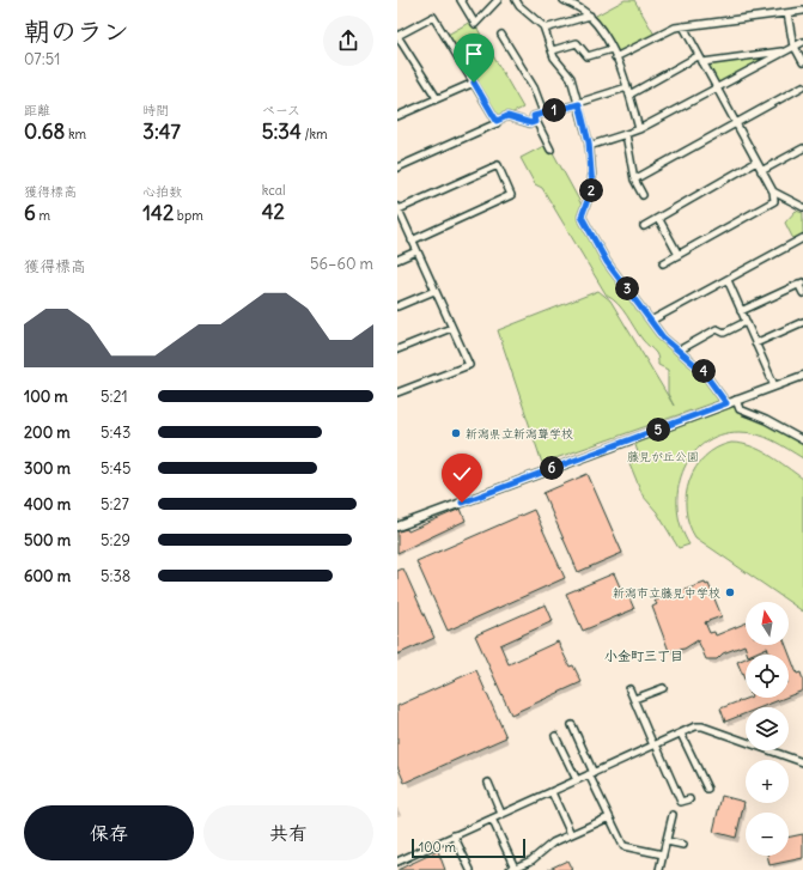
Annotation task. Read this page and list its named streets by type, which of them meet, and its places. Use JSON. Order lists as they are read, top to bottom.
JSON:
{
  "districts": ["小金町三丁目"],
  "parks": ["藤見が丘公園"],
  "places": ["新潟県立新潟聾学校", "新潟市立藤見中学校"],
  "scale_bar": "100 m",
  "north": "top",
  "page": {
    "heading": ["朝のラン", "07:51"],
    "stats": [
      ["距離", "0.68 km"],
      ["時間", "3:47"],
      ["ペース", "5:34 /km"],
      ["獲得標高", "6 m"],
      ["心拍数", "142 bpm"],
      ["kcal", "42"]
    ],
    "pins": [
      "1",
      "2",
      "3",
      "4",
      "5",
      "6"
    ],
    "chart": ["獲得標高", "56–60 m"],
    "list": [
      {
        "name": "100 m",
        "note": "5:21"
      },
      {
        "name": "200 m",
        "note": "5:43"
      },
      {
        "name": "300 m",
        "note": "5:45"
      },
      {
        "name": "400 m",
        "note": "5:27"
      },
      {
        "name": "500 m",
        "note": "5:29"
      },
      {
        "name": "600 m",
        "note": "5:38"
      }
    ],
    "map_buttons": ["+", "−"],
    "buttons": ["保存", "共有"],
    "scale": "100 m"
  }
}
